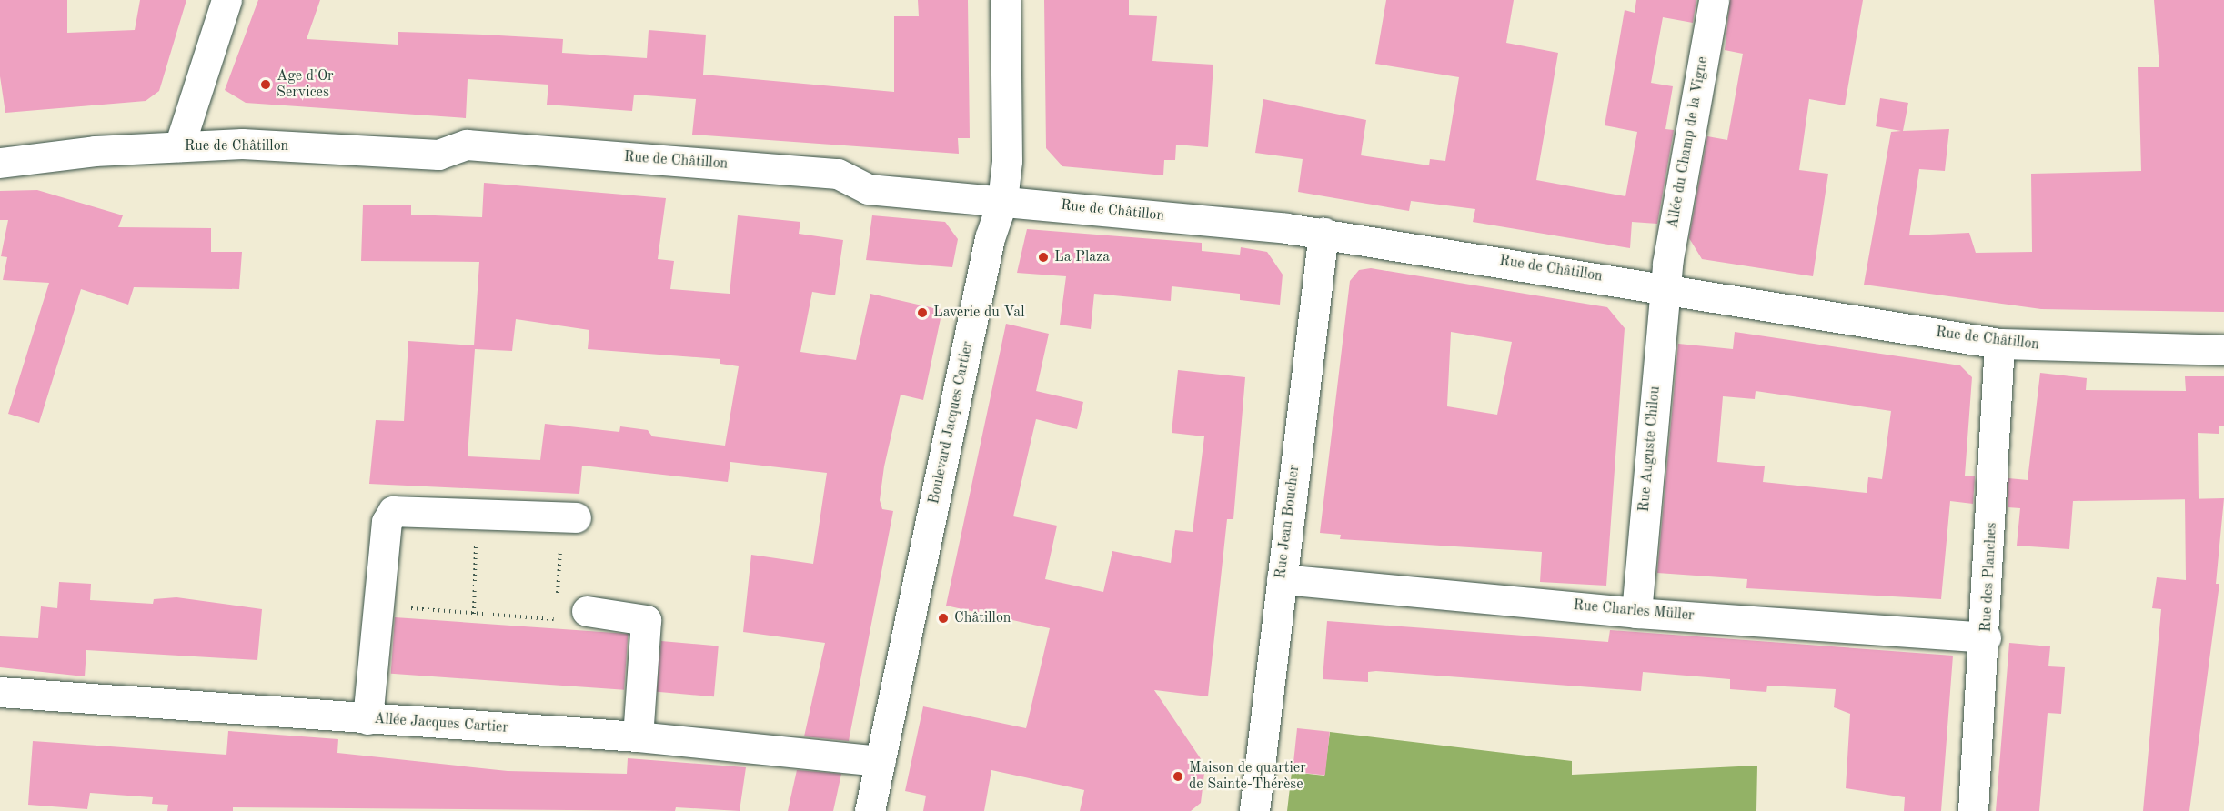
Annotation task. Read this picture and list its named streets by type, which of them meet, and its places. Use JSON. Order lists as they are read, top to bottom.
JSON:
{
  "streets": {
    "street": [
      "Allée du Champ de la Vigne",
      "Rue de Châtillon",
      "Boulevard Jacques Cartier",
      "Rue Auguste Chilou",
      "Rue Jean Boucher",
      "Rue des Planches",
      "Rue Charles Müller",
      "Allée Jacques Cartier"
    ]
  },
  "crossings": [
    ["Allée du Champ de la Vigne", "Rue de Châtillon"],
    ["Allée du Champ de la Vigne", "Rue Auguste Chilou"],
    ["Rue de Châtillon", "Boulevard Jacques Cartier"],
    ["Rue de Châtillon", "Rue Auguste Chilou"],
    ["Rue de Châtillon", "Rue Jean Boucher"],
    ["Rue de Châtillon", "Rue des Planches"],
    ["Boulevard Jacques Cartier", "Allée Jacques Cartier"],
    ["Rue Auguste Chilou", "Rue Charles Müller"],
    ["Rue Jean Boucher", "Rue Charles Müller"],
    ["Rue des Planches", "Rue Charles Müller"]
  ],
  "places": [
    "Age d'Or Services",
    "La Plaza",
    "Laverie du Val",
    "Châtillon",
    "Maison de quartier de Sainte-Thérèse"
  ]
}
